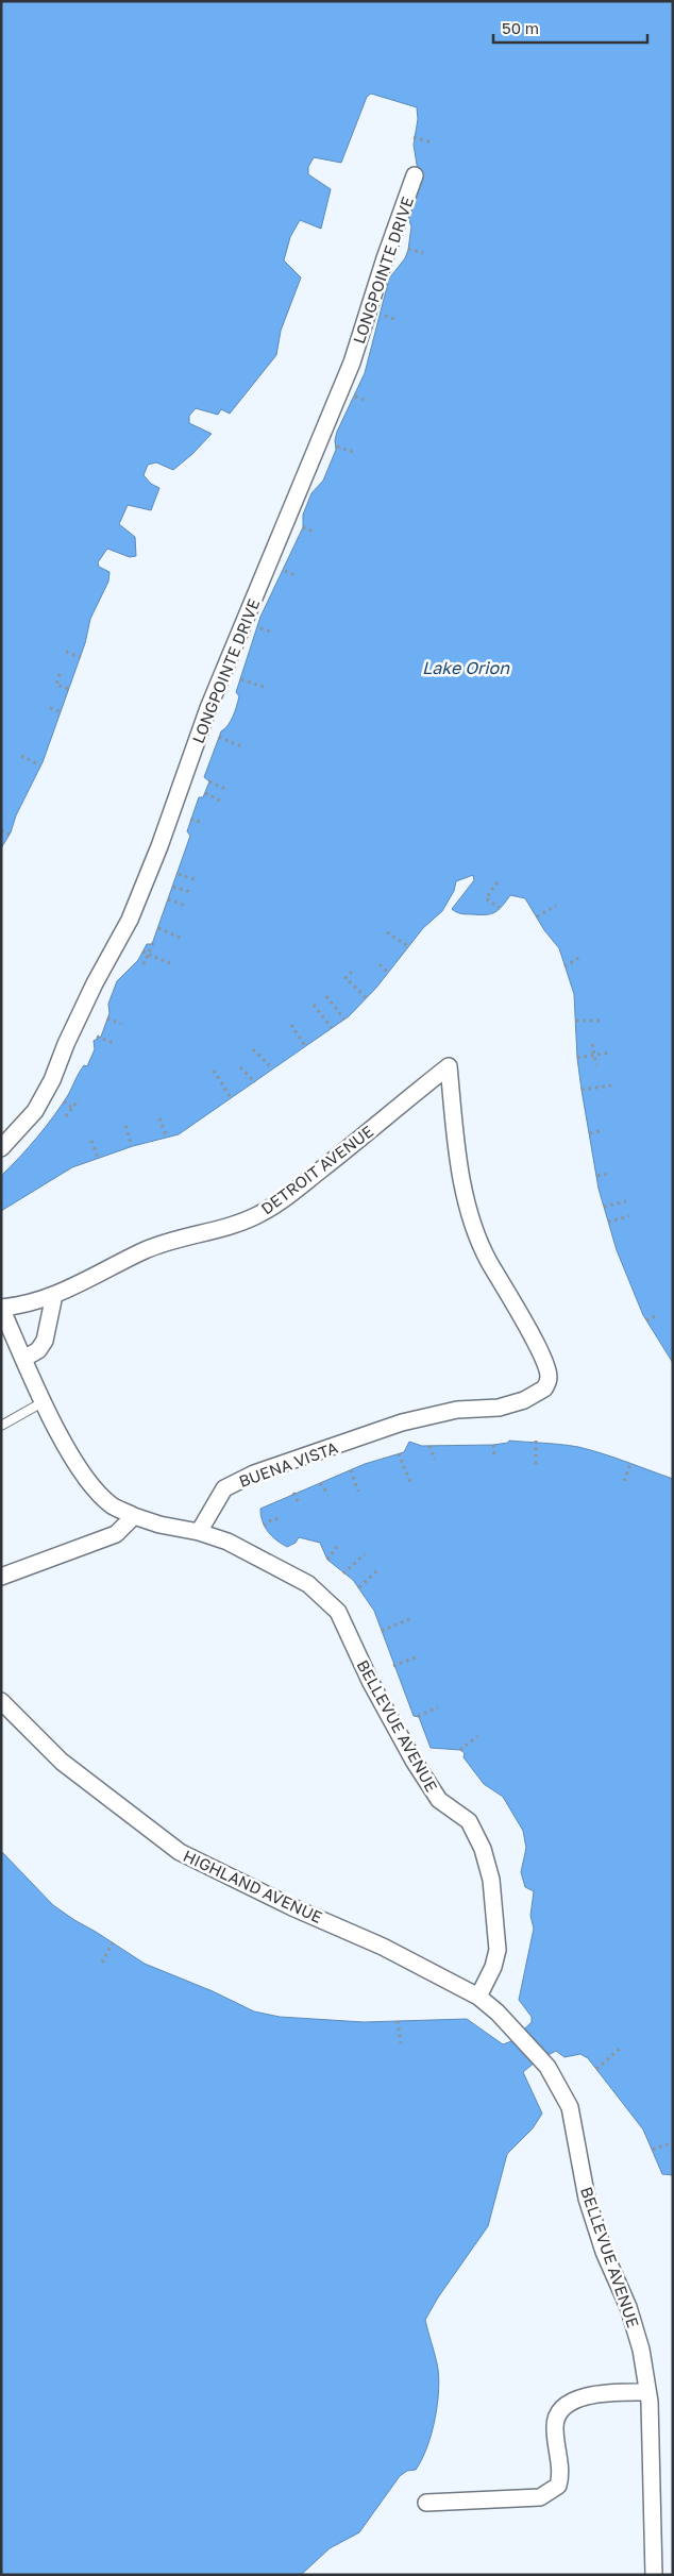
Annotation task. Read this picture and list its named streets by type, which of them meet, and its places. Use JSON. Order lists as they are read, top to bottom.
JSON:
{
  "streets": {
    "street": [
      "LONGPOINTE DRIVE",
      "DETROIT AVENUE",
      "BUENA VISTA",
      "BELLEVUE AVENUE",
      "HIGHLAND AVENUE"
    ]
  },
  "crossings": [
    ["DETROIT AVENUE", "BUENA VISTA"],
    ["BUENA VISTA", "BELLEVUE AVENUE"],
    ["BELLEVUE AVENUE", "HIGHLAND AVENUE"]
  ],
  "water": ["Lake Orion"],
  "scale_bar": "50 m"
}
